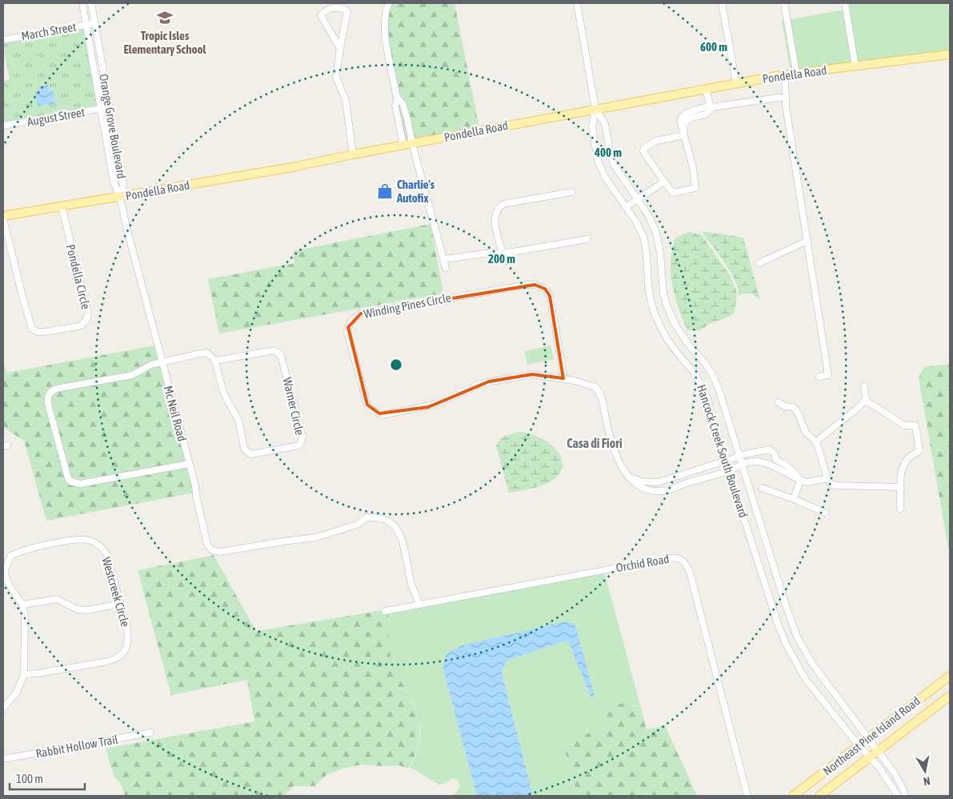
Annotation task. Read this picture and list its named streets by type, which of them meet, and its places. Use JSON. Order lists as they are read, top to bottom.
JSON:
{
  "streets": {
    "main road": ["Pondella Road", "Northeast Pine Island Road"],
    "street": [
      "March Street",
      "August Street",
      "Orange Grove Boulevard",
      "Pondella Circle",
      "Winding Pines Circle",
      "Warner Circle",
      "Mc Neil Road",
      "Hancock Creek South Boulevard",
      "Orchid Road",
      "Westcreek Circle",
      "Rabbit Hollow Trail"
    ]
  },
  "crossings": [
    ["March Street", "Orange Grove Boulevard"],
    ["Pondella Road", "Orange Grove Boulevard"],
    ["Pondella Road", "Pondella Circle"],
    ["Pondella Road", "Mc Neil Road"],
    ["Pondella Road", "Hancock Creek South Boulevard"],
    ["August Street", "Orange Grove Boulevard"],
    ["Orange Grove Boulevard", "Mc Neil Road"],
    ["Winding Pines Circle", "Hancock Creek South Boulevard"],
    ["Mc Neil Road", "Orchid Road"],
    ["Hancock Creek South Boulevard", "Northeast Pine Island Road"]
  ],
  "districts": ["Casa di Fiori"],
  "places": {
    "school or university": ["Tropic Isles Elementary School"],
    "shop": ["Charlie's Autofix"]
  },
  "scale_bar": "100 m",
  "north": "bottom",
  "rings": ["600 m", "400 m", "200 m"]
}
